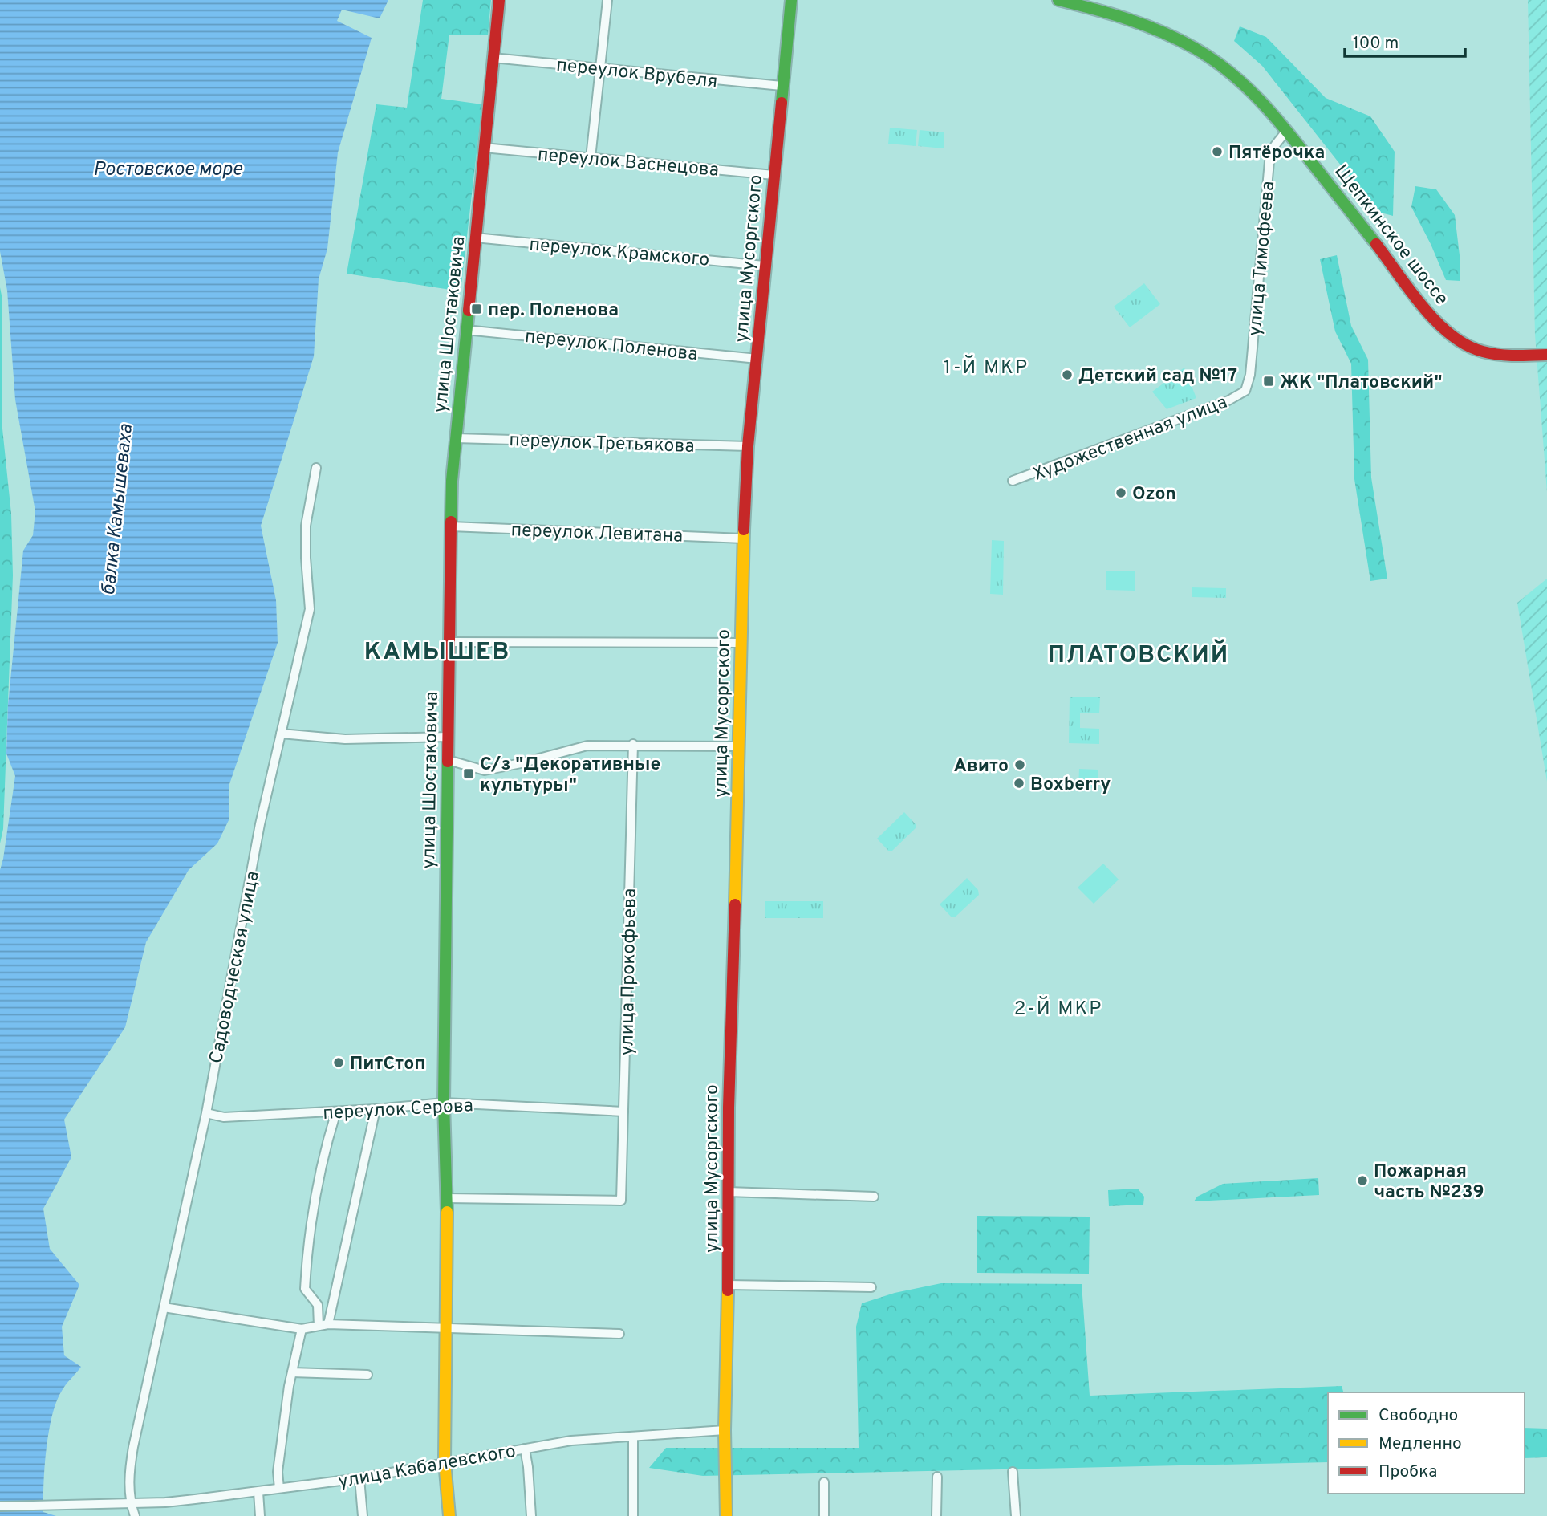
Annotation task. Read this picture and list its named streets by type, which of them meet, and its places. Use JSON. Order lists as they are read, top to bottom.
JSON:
{
  "streets": {
    "street": [
      "переулок Врубеля",
      "переулок Васнецова",
      "Щепкинское шоссе",
      "переулок Крамского",
      "улица Мусоргского",
      "улица Тимофеева",
      "улица Шостаковича",
      "переулок Поленова",
      "Художественная улица",
      "переулок Третьякова",
      "переулок Левитана",
      "Садоводческая улица",
      "улица Прокофьева",
      "переулок Серова",
      "улица Кабалевского"
    ]
  },
  "crossings": [
    ["переулок Врубеля", "улица Мусоргского"],
    ["переулок Врубеля", "улица Шостаковича"],
    ["переулок Васнецова", "улица Мусоргского"],
    ["переулок Васнецова", "улица Шостаковича"],
    ["Щепкинское шоссе", "улица Тимофеева"],
    ["переулок Крамского", "улица Мусоргского"],
    ["переулок Крамского", "улица Шостаковича"],
    ["улица Мусоргского", "переулок Поленова"],
    ["улица Мусоргского", "переулок Третьякова"],
    ["улица Мусоргского", "переулок Левитана"],
    ["улица Мусоргского", "улица Кабалевского"],
    ["улица Тимофеева", "Художественная улица"],
    ["улица Шостаковича", "переулок Поленова"],
    ["улица Шостаковича", "переулок Третьякова"],
    ["улица Шостаковича", "переулок Левитана"],
    ["улица Шостаковича", "улица Прокофьева"],
    ["улица Шостаковича", "переулок Серова"],
    ["улица Шостаковича", "улица Кабалевского"],
    ["Садоводческая улица", "переулок Серова"],
    ["Садоводческая улица", "улица Кабалевского"],
    ["улица Прокофьева", "переулок Серова"]
  ],
  "districts": [
    "1-Й МКР",
    "КАМЫШЕВ",
    "ПЛАТОВСКИЙ",
    "2-Й МКР"
  ],
  "water": ["Ростовское море", "балка Камышеваха"],
  "places": {
    "other": [
      "Пятёрочка",
      "Детский сад №17",
      "Ozon",
      "Авито",
      "Boxberry",
      "ПитСтоп",
      "Пожарная часть №239"
    ],
    "transit": ["пер. Поленова", "ЖК \"Платовский\"", "С/з \"Декоративные культуры\""]
  },
  "legend": ["Свободно", "Медленно", "Пробка"],
  "scale_bar": "100 m"
}
